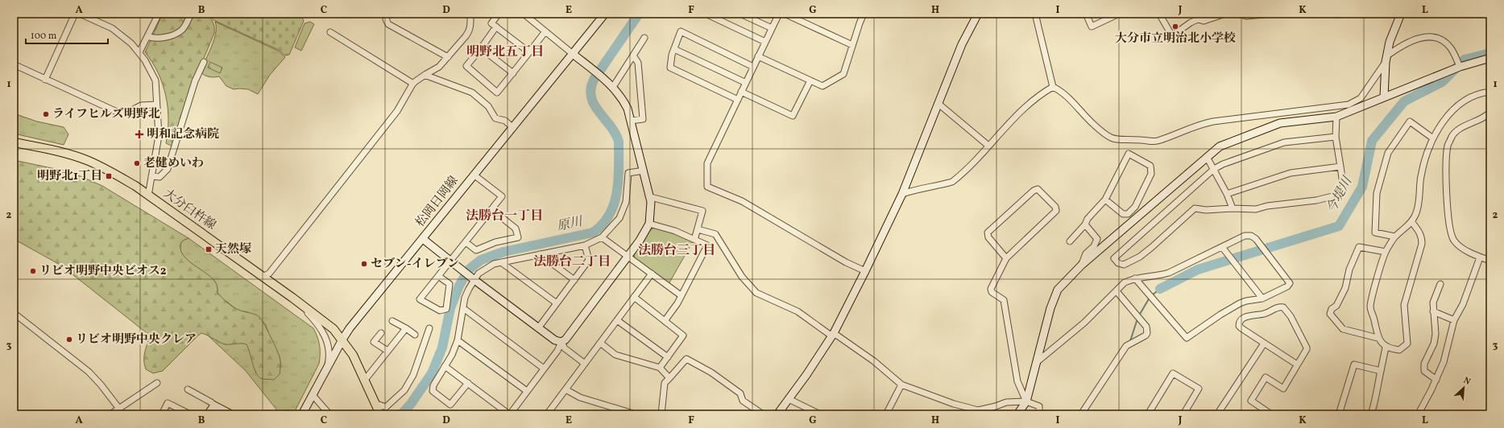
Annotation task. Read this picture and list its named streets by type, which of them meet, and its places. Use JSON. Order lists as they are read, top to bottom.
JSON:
{
  "streets": {
    "main road": ["大分臼杵線"],
    "street": ["松岡日岡線"]
  },
  "crossings": [
    ["松岡日岡線", "大分臼杵線"]
  ],
  "districts": [
    "明野北五丁目",
    "法勝台一丁目",
    "法勝台三丁目",
    "法勝台二丁目"
  ],
  "water": ["今堤川", "原川"],
  "places": {
    "other": [
      "大分市立明治北小学校",
      "ライフヒルズ明野北",
      "老健めいわ",
      "セブン-イレブン",
      "リビオ明野中央ビオス2",
      "リビオ明野中央クレア"
    ],
    "health": ["明和記念病院"],
    "transit": ["明野北1丁目", "天然塚"]
  },
  "scale_bar": "100 m",
  "north": "top right",
  "grid": {
    "columns": [
      "A",
      "B",
      "C",
      "D",
      "E",
      "F",
      "G",
      "H",
      "I",
      "J",
      "K",
      "L"
    ],
    "rows": ["1", "2", "3"]
  }
}
